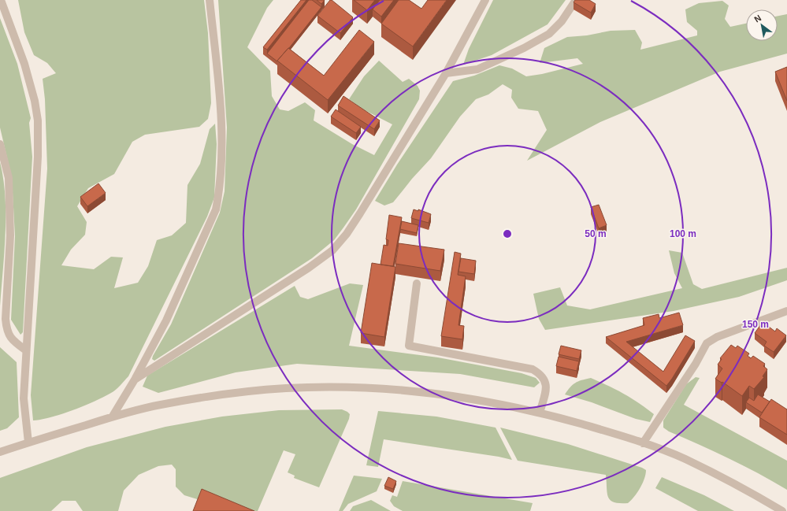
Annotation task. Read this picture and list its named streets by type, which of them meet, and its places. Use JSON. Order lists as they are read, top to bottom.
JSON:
{
  "north": "top left",
  "rings": ["50 m", "100 m", "150 m"]
}
